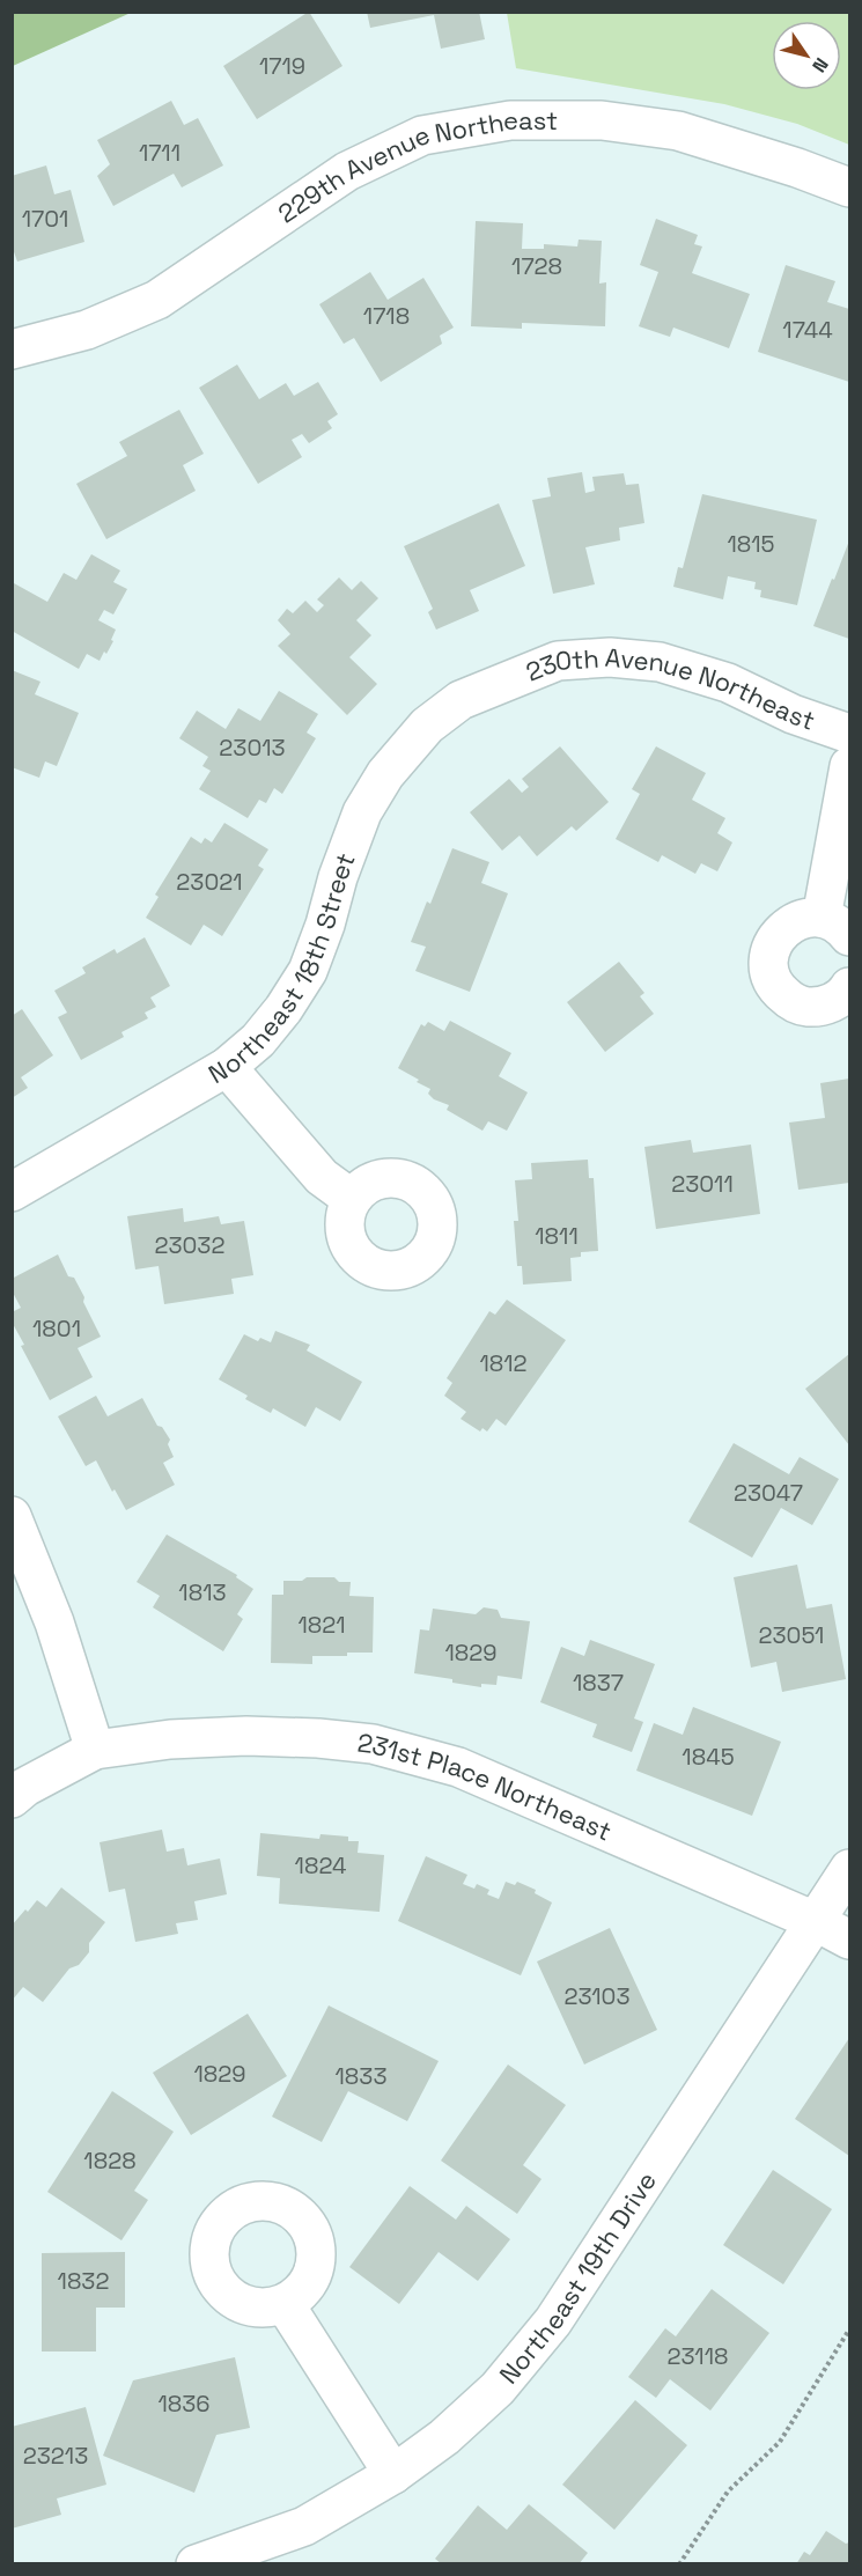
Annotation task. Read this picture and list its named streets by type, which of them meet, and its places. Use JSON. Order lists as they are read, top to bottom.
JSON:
{
  "streets": {
    "street": [
      "229th Avenue Northeast",
      "230th Avenue Northeast",
      "Northeast 18th Street",
      "231st Place Northeast",
      "Northeast 19th Drive"
    ]
  },
  "crossings": [
    ["230th Avenue Northeast", "Northeast 18th Street"],
    ["231st Place Northeast", "Northeast 19th Drive"]
  ],
  "house_numbers": [
    "1719",
    "1711",
    "1701",
    "1728",
    "1718",
    "1744",
    "1815",
    "23013",
    "23021",
    "23011",
    "1811",
    "23032",
    "1801",
    "1812",
    "23047",
    "1813",
    "1821",
    "23051",
    "1829",
    "1837",
    "1845",
    "1824",
    "23103",
    "1829",
    "1833",
    "1828",
    "1832",
    "23118",
    "1836",
    "23213"
  ],
  "north": "bottom right"
}
